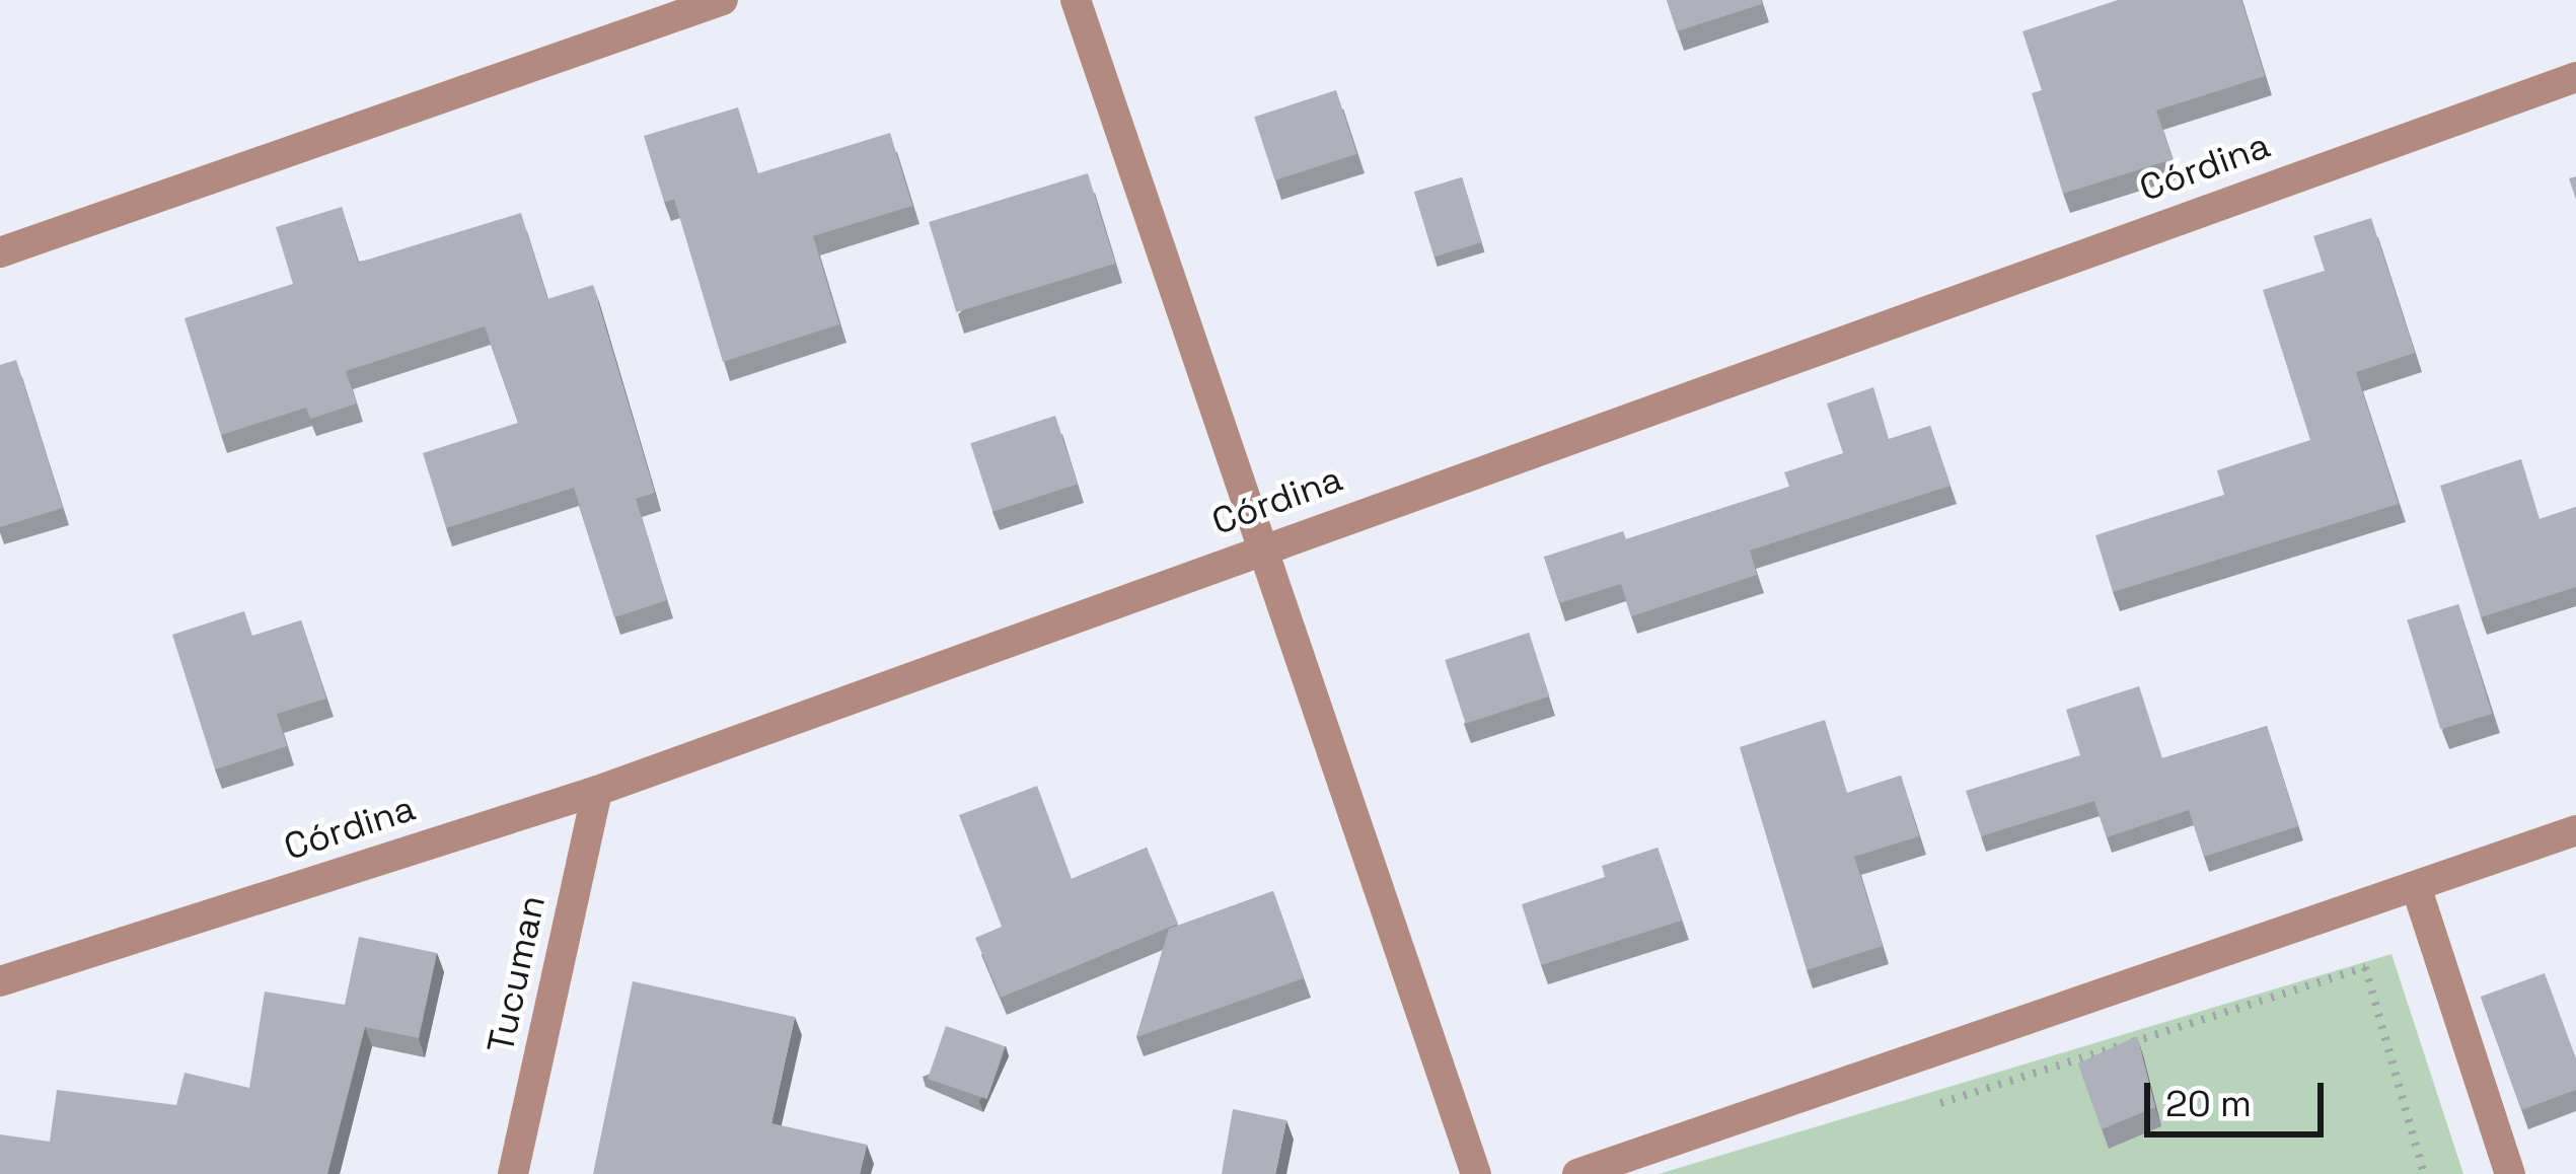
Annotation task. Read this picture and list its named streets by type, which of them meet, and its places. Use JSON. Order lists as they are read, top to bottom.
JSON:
{
  "streets": {
    "street": ["Córdina", "Tucuman"]
  },
  "crossings": [
    ["Córdina", "Tucuman"]
  ],
  "scale_bar": "20 m"
}
